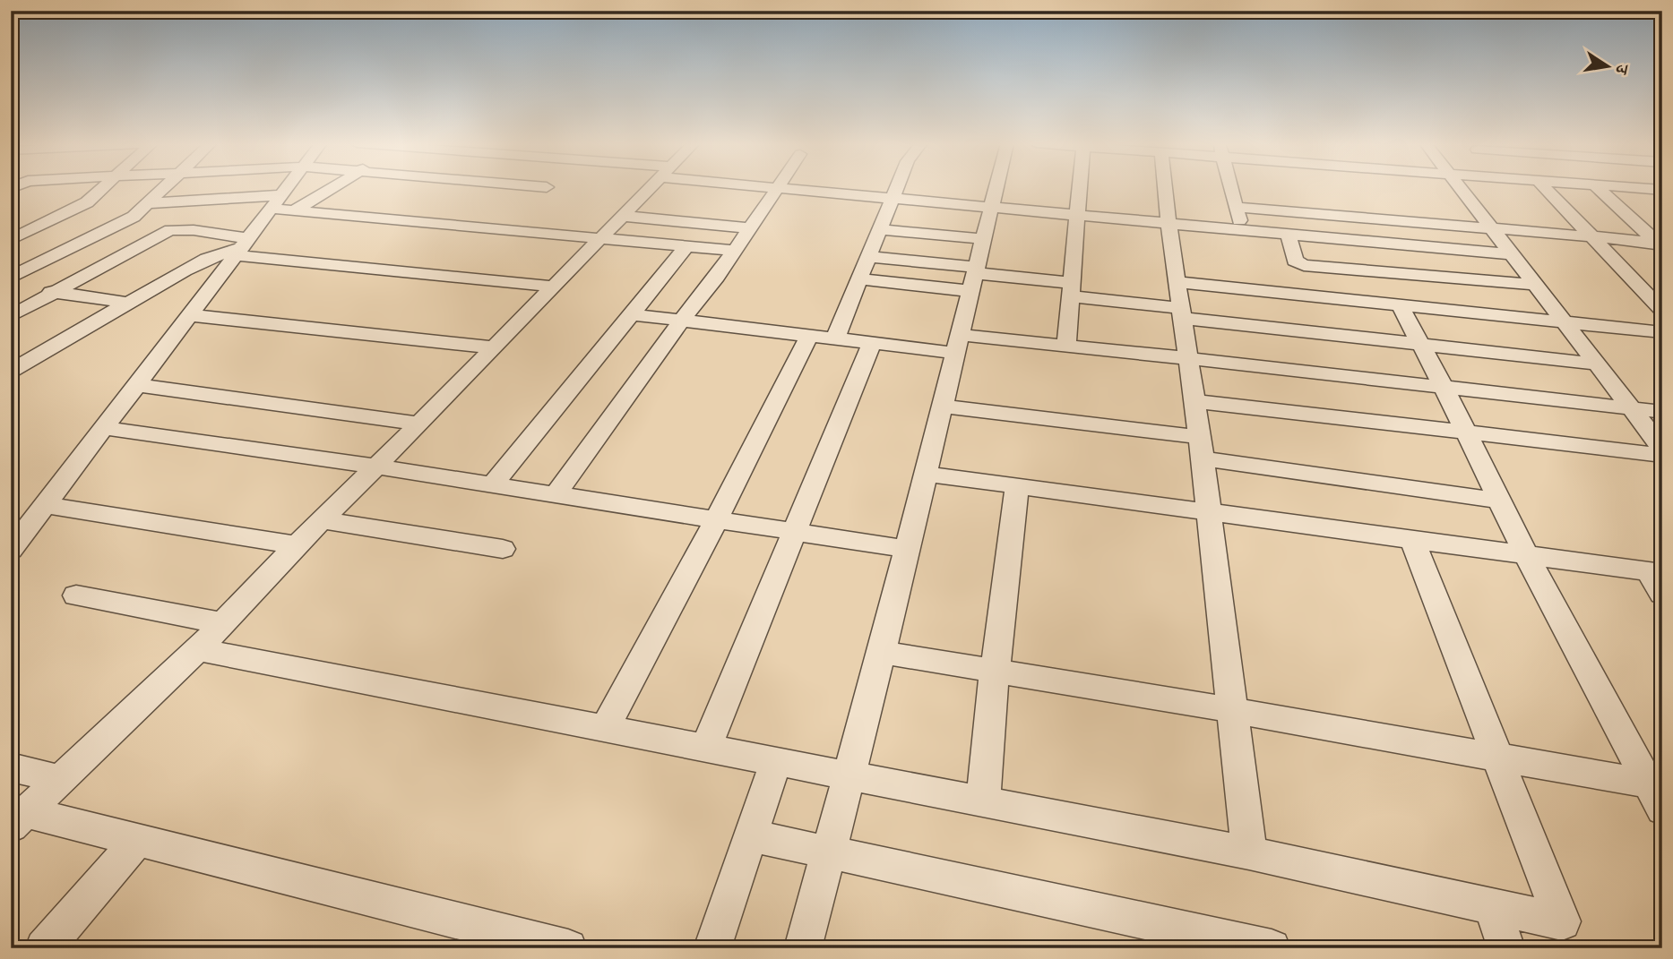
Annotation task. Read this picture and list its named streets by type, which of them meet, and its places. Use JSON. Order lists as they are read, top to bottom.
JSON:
{
  "north": "right"
}
